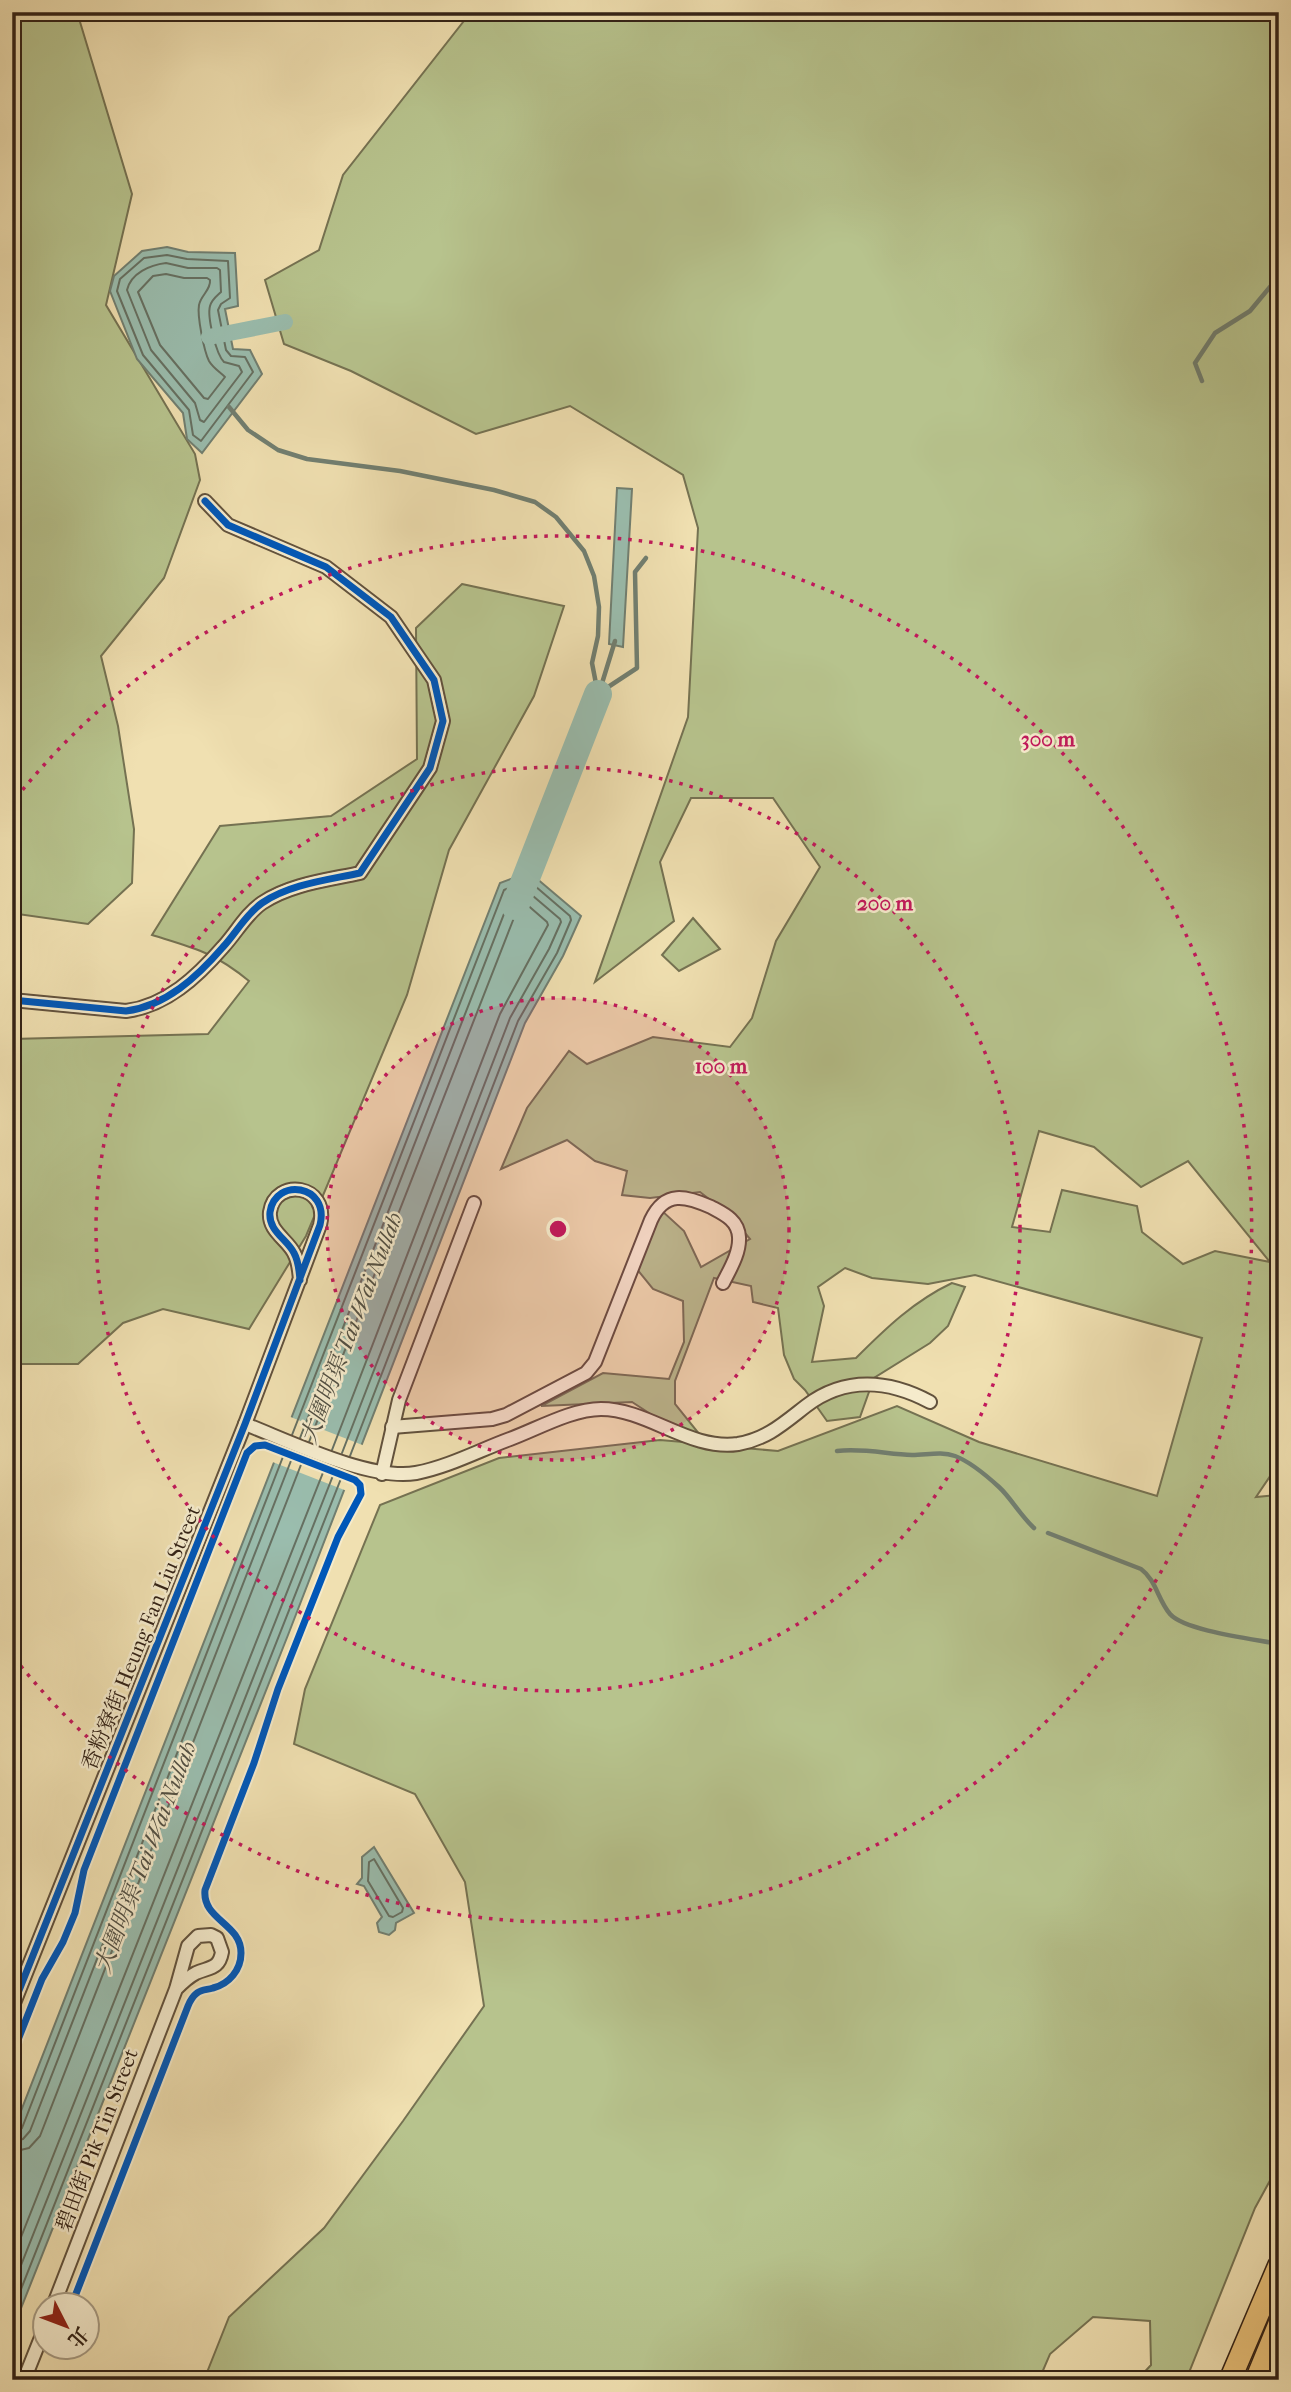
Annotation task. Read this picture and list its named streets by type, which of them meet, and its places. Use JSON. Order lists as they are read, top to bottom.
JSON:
{
  "streets": {
    "street": ["香粉寮街 Heung Fan Liu Street", "碧田街 Pik Tin Street"]
  },
  "water": ["大圍明渠 Tai Wai Nullah"],
  "north": "bottom right",
  "rings": ["300 m", "200 m", "100 m"]
}
